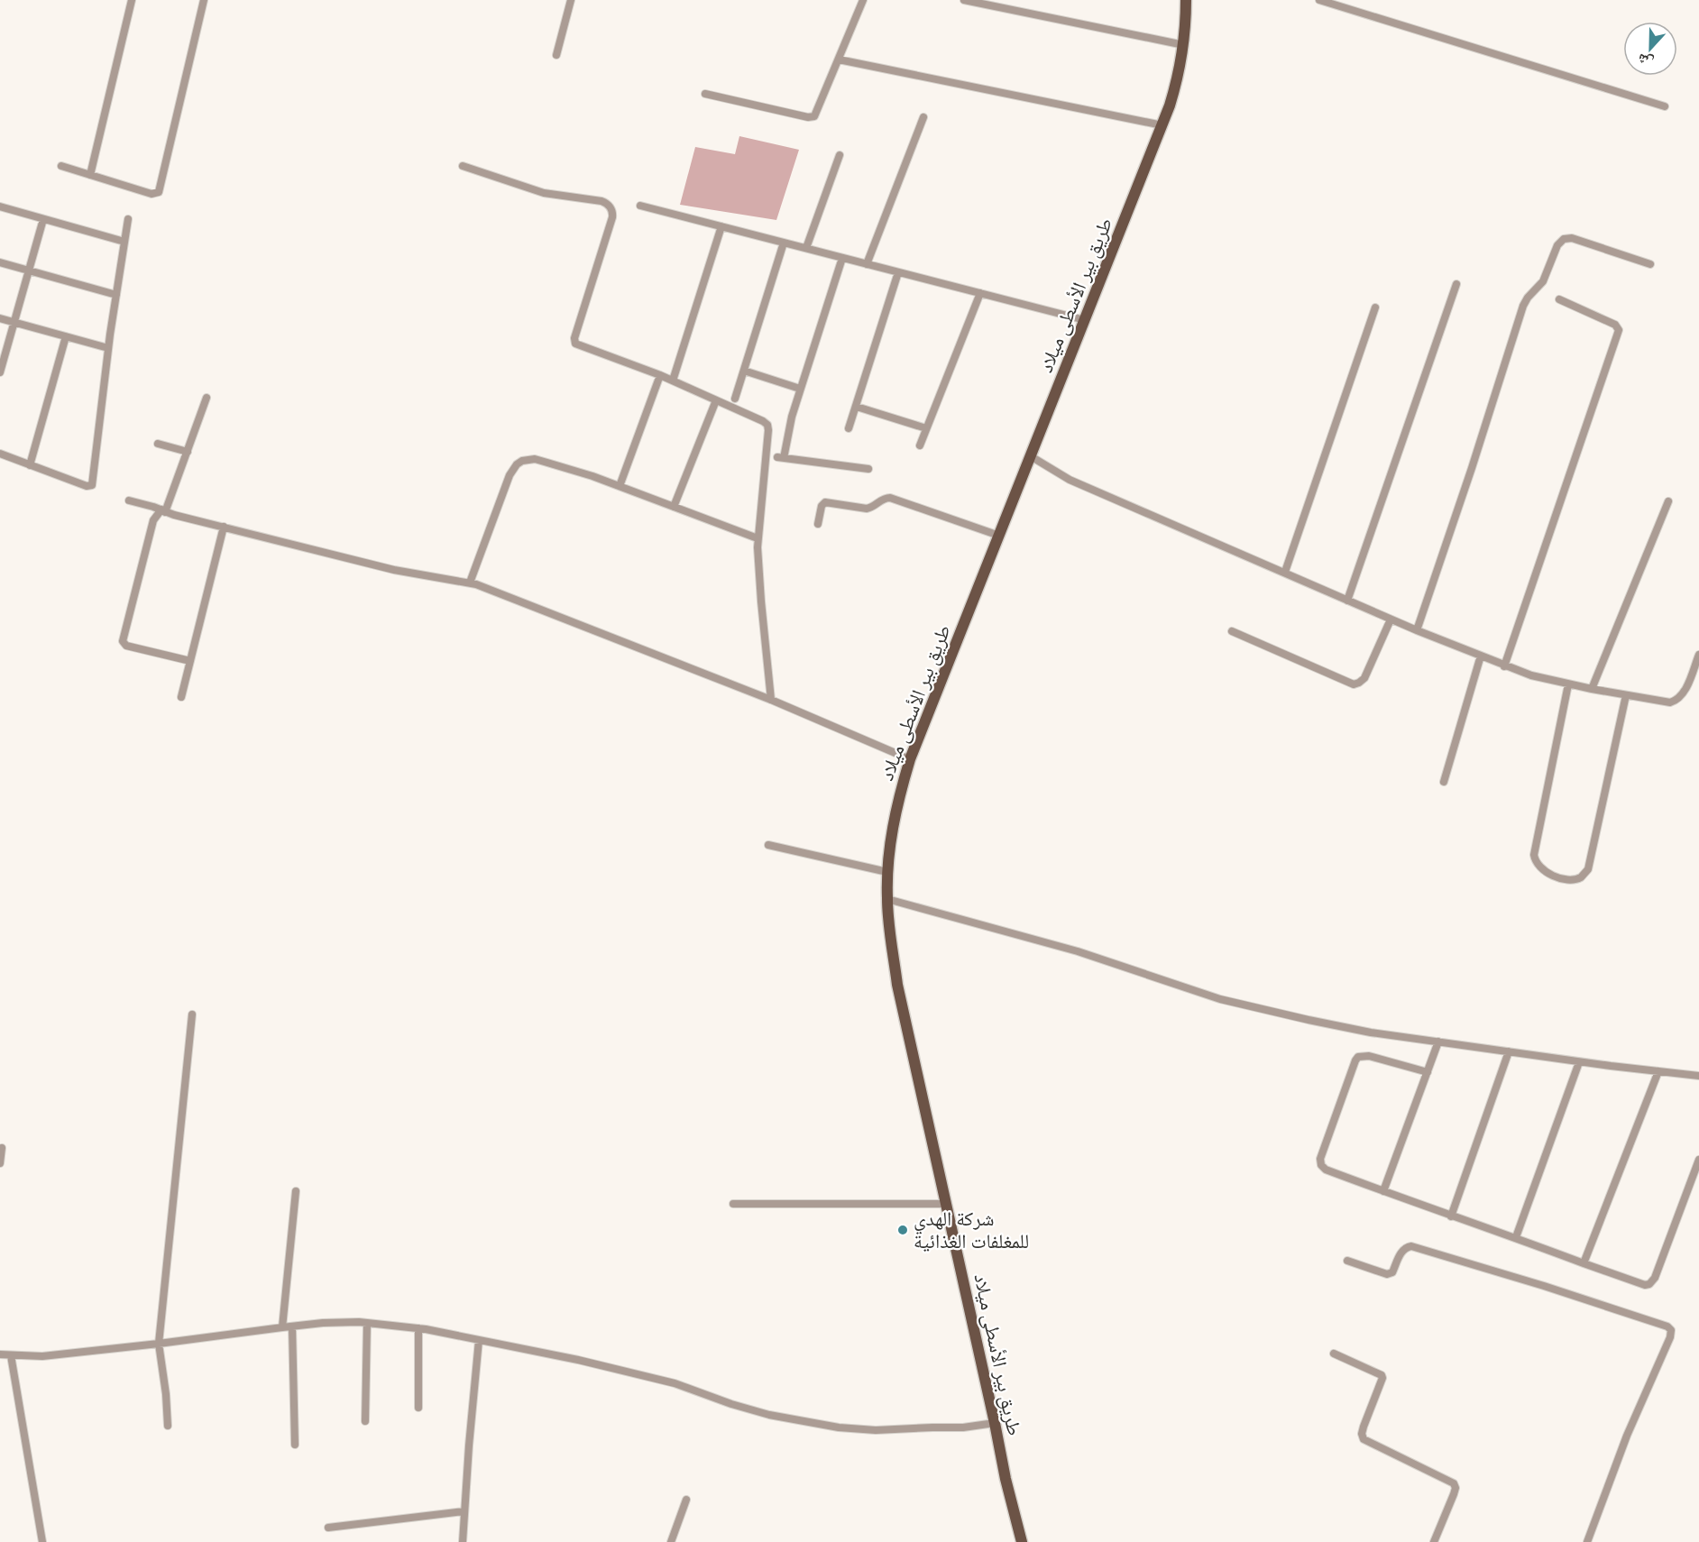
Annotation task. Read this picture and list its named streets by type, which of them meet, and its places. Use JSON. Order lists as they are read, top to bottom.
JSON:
{
  "streets": {
    "main road": ["طريق بير الأسطى ميلاد"]
  },
  "places": ["شركة الهدي للمغلفات الغذائية"],
  "north": "bottom"
}
